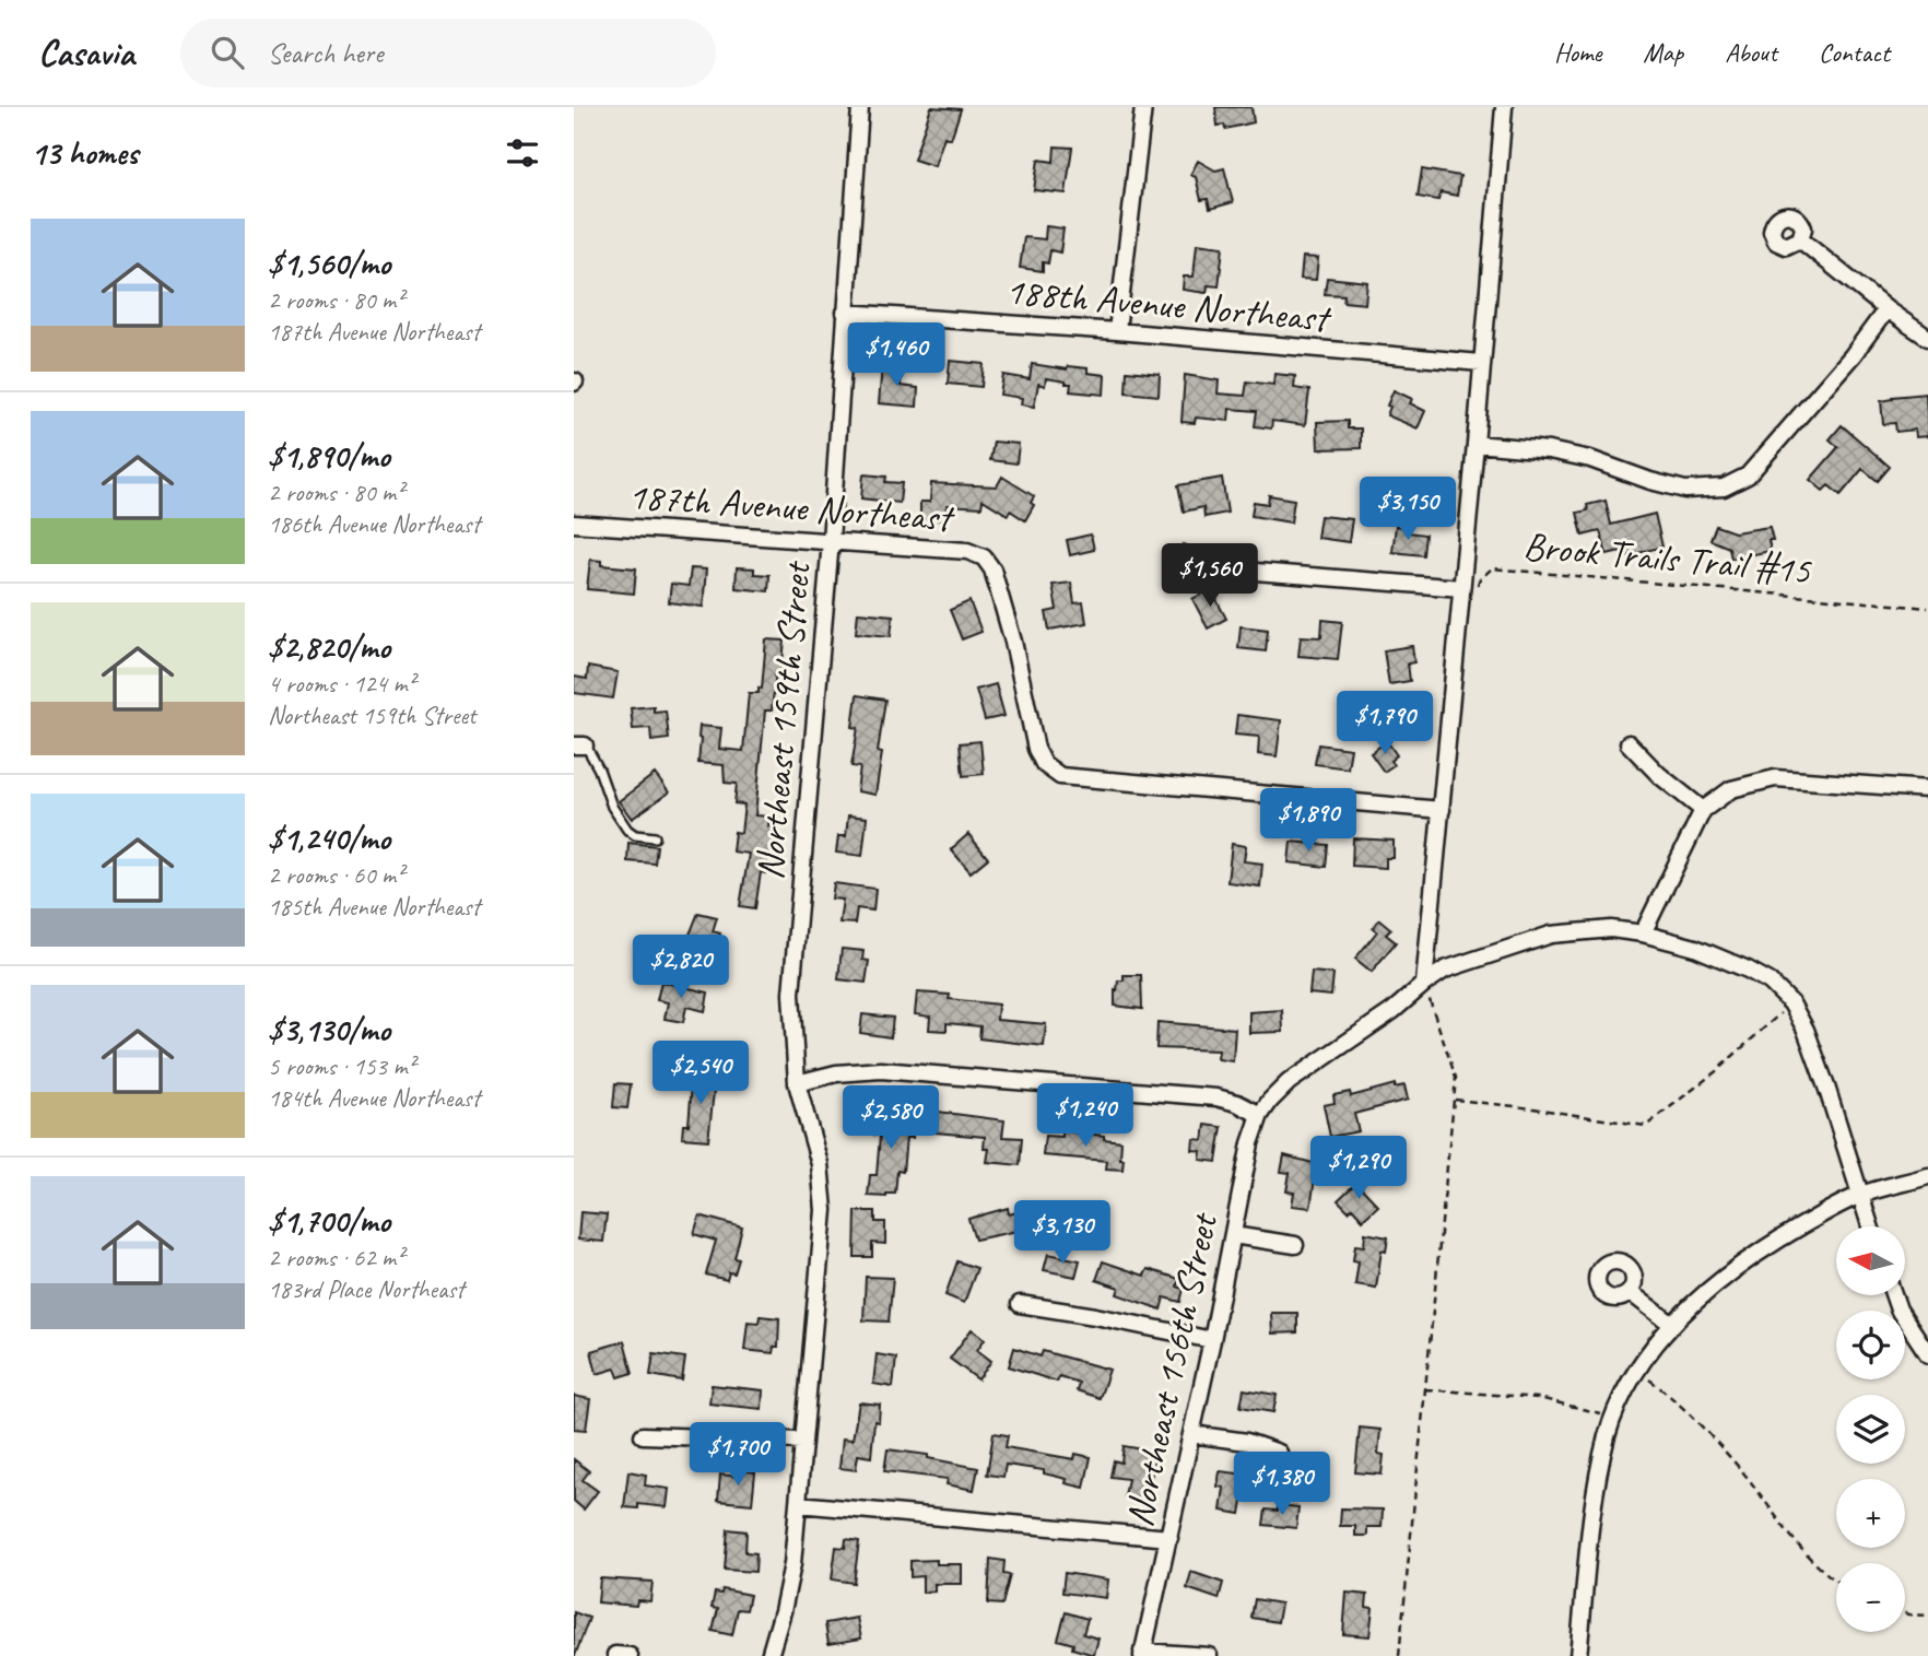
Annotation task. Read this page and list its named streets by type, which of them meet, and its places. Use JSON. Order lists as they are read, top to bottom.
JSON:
{
  "streets": {
    "street": [
      "188th Avenue Northeast",
      "187th Avenue Northeast",
      "Northeast 159th Street",
      "Northeast 156th Street"
    ],
    "path": ["Brook Trails Trail #15"]
  },
  "crossings": [
    ["188th Avenue Northeast", "Northeast 159th Street"],
    ["187th Avenue Northeast", "Northeast 159th Street"]
  ],
  "north": "left",
  "page": {
    "header": "Casavia",
    "search": "Search here",
    "nav": [
      "Home",
      "Map",
      "About",
      "Contact"
    ],
    "heading": "13 homes",
    "list": [
      {
        "name": "$1,560/mo",
        "note": "2 rooms · 80 m² · 187th Avenue Northeast"
      },
      {
        "name": "$1,890/mo",
        "note": "2 rooms · 80 m² · 186th Avenue Northeast"
      },
      {
        "name": "$2,820/mo",
        "note": "4 rooms · 124 m² · Northeast 159th Street"
      },
      {
        "name": "$1,240/mo",
        "note": "2 rooms · 60 m² · 185th Avenue Northeast"
      },
      {
        "name": "$3,130/mo",
        "note": "5 rooms · 153 m² · 184th Avenue Northeast"
      },
      {
        "name": "$1,700/mo",
        "note": "2 rooms · 62 m² · 183rd Place Northeast"
      }
    ],
    "price": [
      "$1,460",
      "$3,150",
      "$1,560",
      "$1,790",
      "$1,890",
      "$2,820",
      "$2,540",
      "$1,240",
      "$2,580",
      "$1,290",
      "$3,130",
      "$1,700",
      "$1,380"
    ],
    "map_buttons": ["+", "−"]
  }
}
